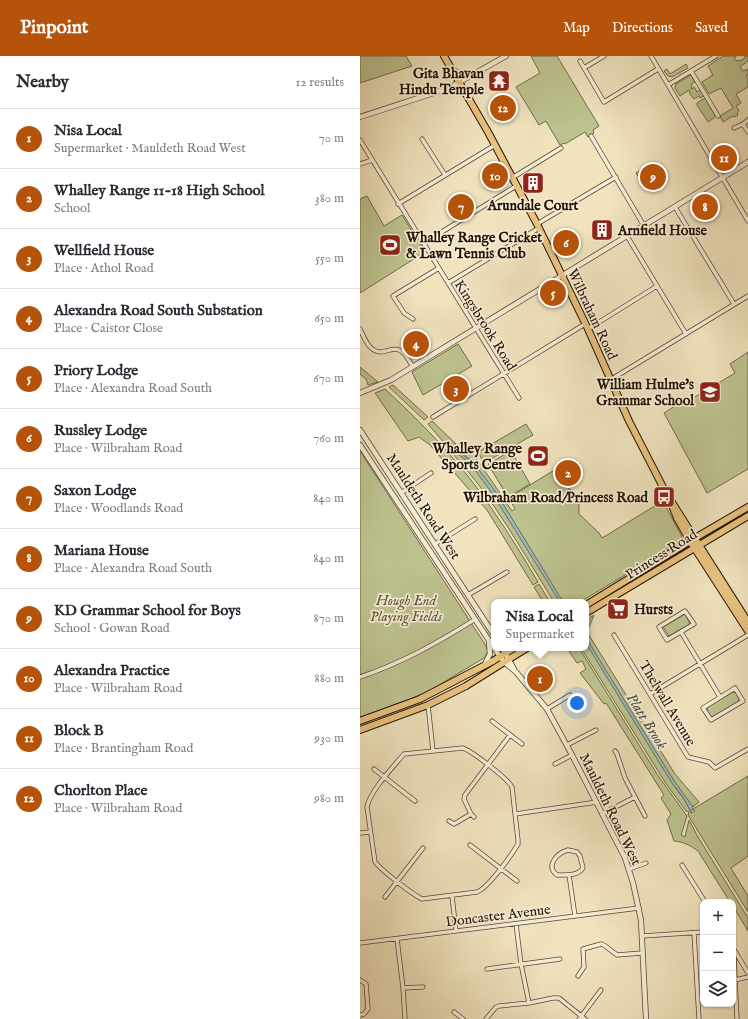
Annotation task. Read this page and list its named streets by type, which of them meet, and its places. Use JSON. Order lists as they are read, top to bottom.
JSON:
{
  "streets": {
    "highway": ["Wilbraham Road", "Princess Road"],
    "street": [
      "Kingsbrook Road",
      "Mauldeth Road West",
      "Thelwall Avenue",
      "Doncaster Avenue"
    ]
  },
  "crossings": [
    ["Wilbraham Road", "Princess Road"],
    ["Mauldeth Road West", "Doncaster Avenue"]
  ],
  "water": ["Platt Brook"],
  "parks": ["Hough End Playing Fields"],
  "places": {
    "temple": ["Gita Bhavan Hindu Temple"],
    "building": ["Arundale Court", "Arnfield House"],
    "sports": ["Whalley Range Cricket & Lawn Tennis Club", "Whalley Range Sports Centre"],
    "school or university": ["William Hulme's Grammar School"],
    "bus stop": ["Wilbraham Road/Princess Road"],
    "supermarket": ["Hursts"]
  },
  "page": {
    "header": "Pinpoint",
    "nav": ["Map", "Directions", "Saved"],
    "heading": ["Nearby", "12 results"],
    "pins": [
      "12",
      "11",
      "10",
      "9",
      "7",
      "8",
      "6",
      "5",
      "4",
      "3",
      "2",
      "1"
    ],
    "list": [
      {
        "mark": "1",
        "name": "Nisa Local",
        "note": "Supermarket · Mauldeth Road West",
        "value": "70 m"
      },
      {
        "mark": "2",
        "name": "Whalley Range 11-18 High School",
        "note": "School",
        "value": "380 m"
      },
      {
        "mark": "3",
        "name": "Wellfield House",
        "note": "Place · Athol Road",
        "value": "550 m"
      },
      {
        "mark": "4",
        "name": "Alexandra Road South Substation",
        "note": "Place · Caistor Close",
        "value": "650 m"
      },
      {
        "mark": "5",
        "name": "Priory Lodge",
        "note": "Place · Alexandra Road South",
        "value": "670 m"
      },
      {
        "mark": "6",
        "name": "Russley Lodge",
        "note": "Place · Wilbraham Road",
        "value": "760 m"
      },
      {
        "mark": "7",
        "name": "Saxon Lodge",
        "note": "Place · Woodlands Road",
        "value": "840 m"
      },
      {
        "mark": "8",
        "name": "Mariana House",
        "note": "Place · Alexandra Road South",
        "value": "840 m"
      },
      {
        "mark": "9",
        "name": "KD Grammar School for Boys",
        "note": "School · Gowan Road",
        "value": "870 m"
      },
      {
        "mark": "10",
        "name": "Alexandra Practice",
        "note": "Place · Wilbraham Road",
        "value": "880 m"
      },
      {
        "mark": "11",
        "name": "Block B",
        "note": "Place · Brantingham Road",
        "value": "930 m"
      },
      {
        "mark": "12",
        "name": "Chorlton Place",
        "note": "Place · Wilbraham Road",
        "value": "980 m"
      }
    ],
    "popup": ["Nisa Local", "Supermarket"],
    "map_buttons": ["+", "−"]
  }
}
